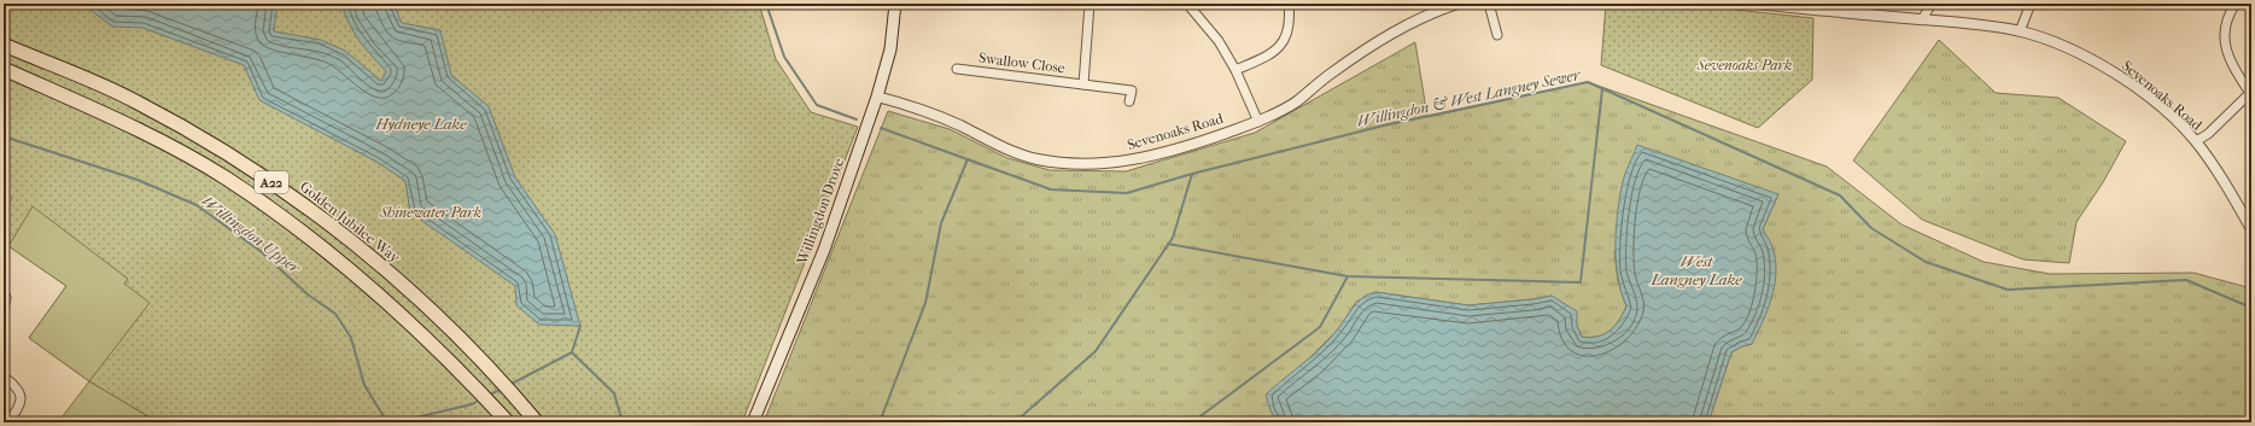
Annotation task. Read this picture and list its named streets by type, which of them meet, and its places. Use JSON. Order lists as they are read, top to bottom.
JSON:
{
  "streets": {
    "highway": ["A22", "Golden Jubilee Way"],
    "main road": ["Willingdon Drove"],
    "street": ["Swallow Close", "Sevenoaks Road"]
  },
  "crossings": [
    ["Sevenoaks Road", "Willingdon Drove"]
  ],
  "water": [
    "Willingdon & West Langney Sewer",
    "Hydneye Lake",
    "Willingdon Upper",
    "West Langney Lake"
  ],
  "parks": ["Sevenoaks Park", "Shinewater Park"]
}
